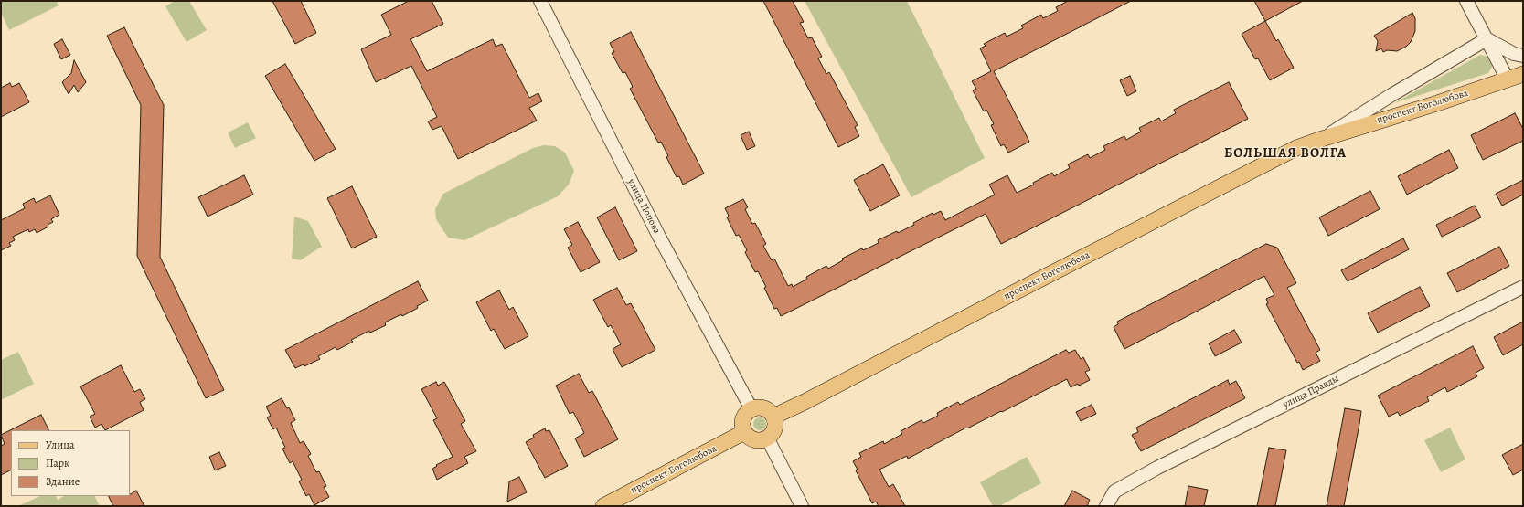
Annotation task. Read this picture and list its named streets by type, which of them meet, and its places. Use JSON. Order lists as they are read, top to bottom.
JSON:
{
  "streets": {
    "main road": ["проспект Боголюбова"],
    "street": ["улица Попова", "улица Правды"]
  },
  "crossings": [
    ["проспект Боголюбова", "улица Попова"]
  ],
  "districts": ["БОЛЬШАЯ ВОЛГА"],
  "legend": ["Улица", "Парк", "Здание"]
}
